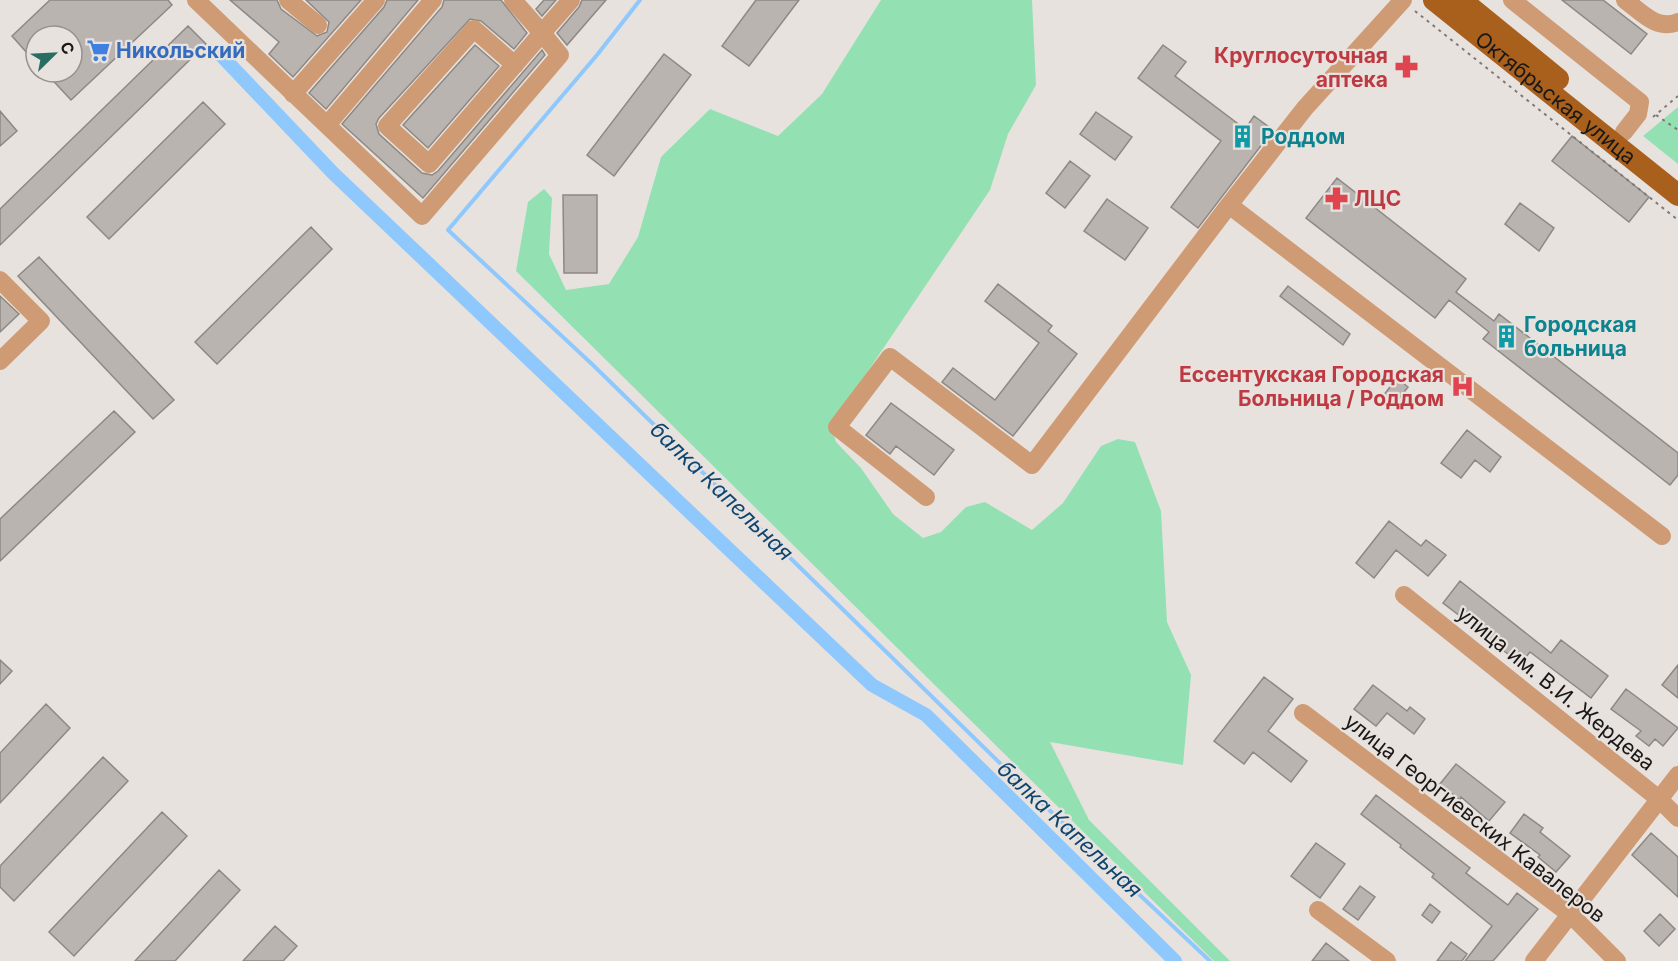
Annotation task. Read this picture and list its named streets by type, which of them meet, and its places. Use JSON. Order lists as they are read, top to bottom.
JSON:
{
  "streets": {
    "main road": ["Октябрьская улица"],
    "street": ["улица им. В.И. Жердева", "улица Георгиевских Кавалеров"]
  },
  "water": ["балка Капельная"],
  "places": {
    "supermarket": ["Никольский"],
    "pharmacy": ["Круглосуточная аптека", "ЛЦС"],
    "building": ["Роддом", "Городская больница"],
    "hospital": ["Ессентукская Городская Больница / Роддом"]
  },
  "north": "top right"
}
